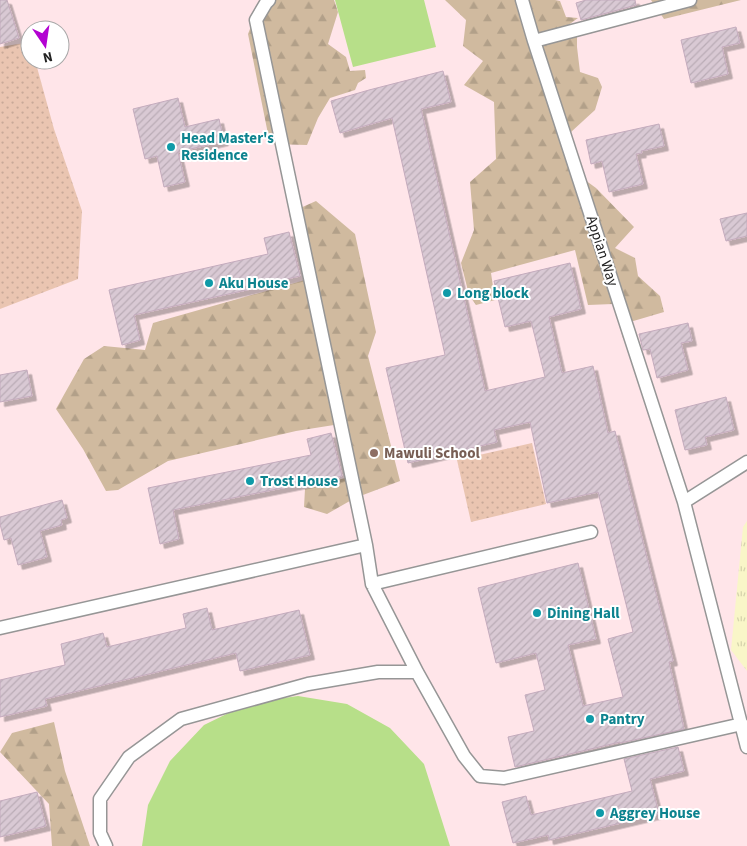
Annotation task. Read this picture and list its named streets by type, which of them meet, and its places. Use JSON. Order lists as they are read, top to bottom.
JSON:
{
  "streets": {
    "lane": ["Appian Way"]
  },
  "places": [
    "Head Master's Residence",
    "Aku House",
    "Long block",
    "Mawuli School",
    "Trost House",
    "Dining Hall",
    "Pantry",
    "Aggrey House"
  ],
  "north": "bottom"
}
